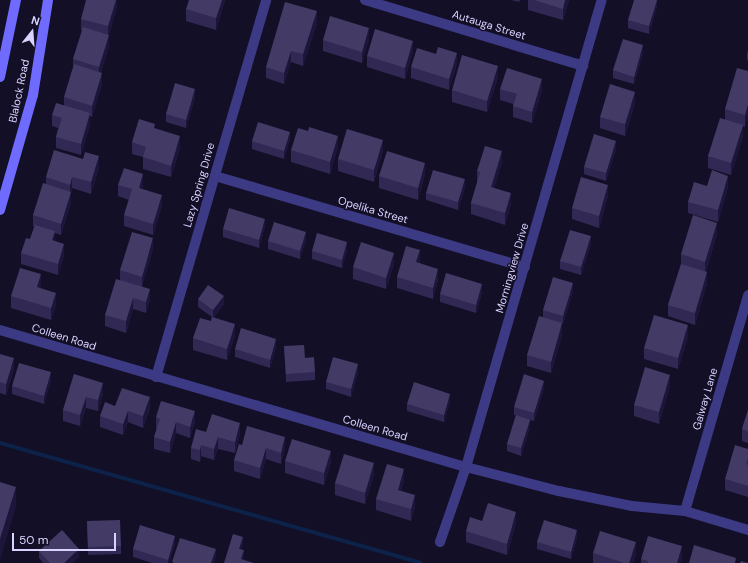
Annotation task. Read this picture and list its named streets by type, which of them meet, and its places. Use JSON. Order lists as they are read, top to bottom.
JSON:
{
  "streets": {
    "main road": ["Blalock Road"],
    "street": [
      "Autauga Street",
      "Lazy Spring Drive",
      "Opelika Street",
      "Morningview Drive",
      "Colleen Road",
      "Galway Lane"
    ]
  },
  "crossings": [
    ["Autauga Street", "Morningview Drive"],
    ["Lazy Spring Drive", "Opelika Street"],
    ["Lazy Spring Drive", "Colleen Road"],
    ["Opelika Street", "Morningview Drive"],
    ["Morningview Drive", "Colleen Road"],
    ["Colleen Road", "Galway Lane"]
  ],
  "scale_bar": "50 m",
  "north": "top"
}
